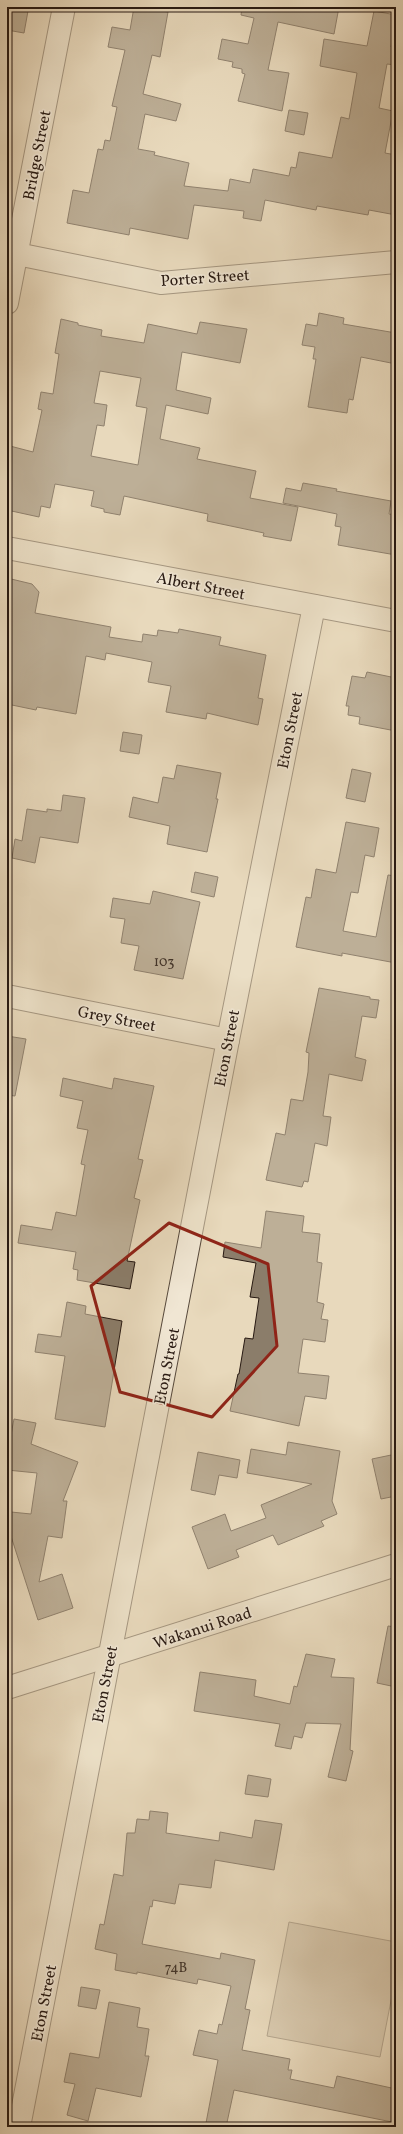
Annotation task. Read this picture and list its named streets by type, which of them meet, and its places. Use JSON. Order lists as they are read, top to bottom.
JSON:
{
  "streets": {
    "street": [
      "Bridge Street",
      "Porter Street",
      "Albert Street",
      "Eton Street",
      "Grey Street",
      "Wakanui Road"
    ]
  },
  "crossings": [
    ["Bridge Street", "Porter Street"],
    ["Albert Street", "Eton Street"],
    ["Eton Street", "Grey Street"],
    ["Eton Street", "Wakanui Road"]
  ],
  "house_numbers": ["103", "74B"]
}
